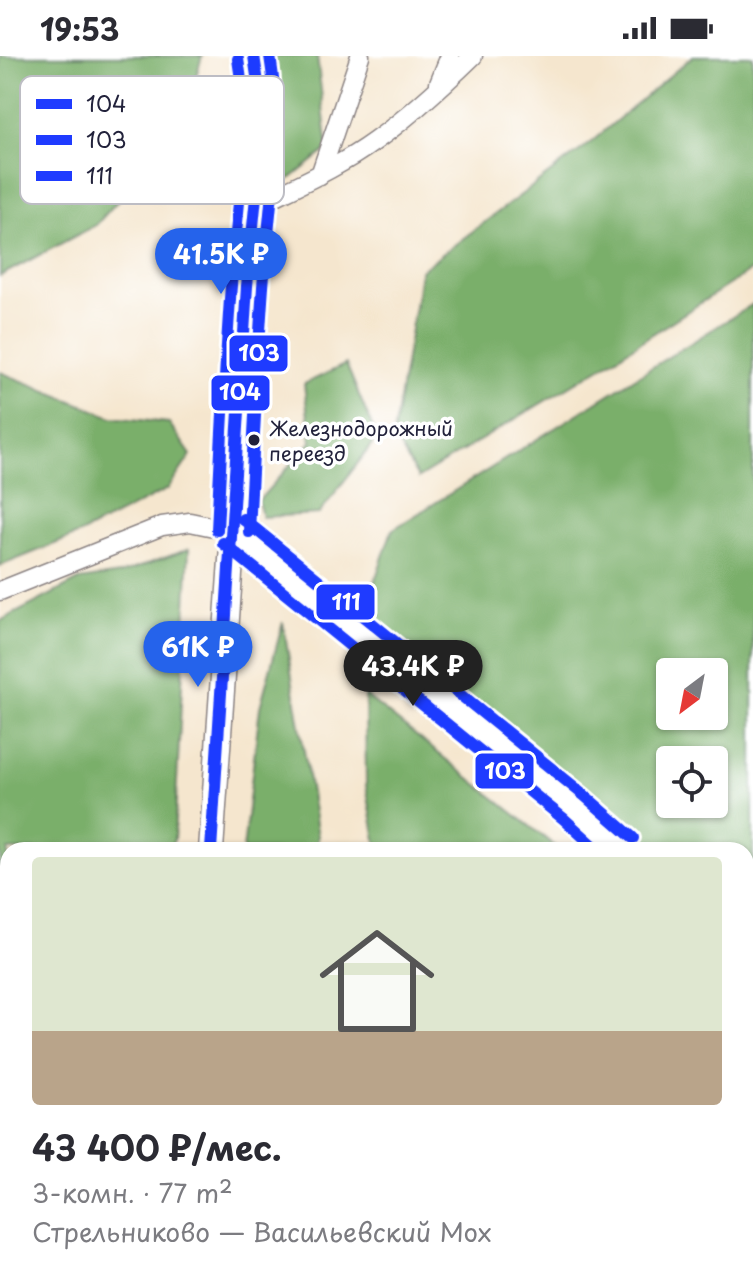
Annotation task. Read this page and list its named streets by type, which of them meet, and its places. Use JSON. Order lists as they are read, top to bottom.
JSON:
{
  "places": ["Железнодорожный переезд"],
  "lines": ["transit line 104", "transit line 103", "transit line 111"],
  "legend": ["104", "103", "111"],
  "north": "bottom left",
  "page": {
    "status": "19:53",
    "price": ["41.5K ₽", "61K ₽", "43.4K ₽"],
    "list": [
      {
        "name": "43 400 ₽/мес.",
        "note": "3-комн. · 77 m² · Стрельниково — Васильевский Мох"
      }
    ]
  }
}
